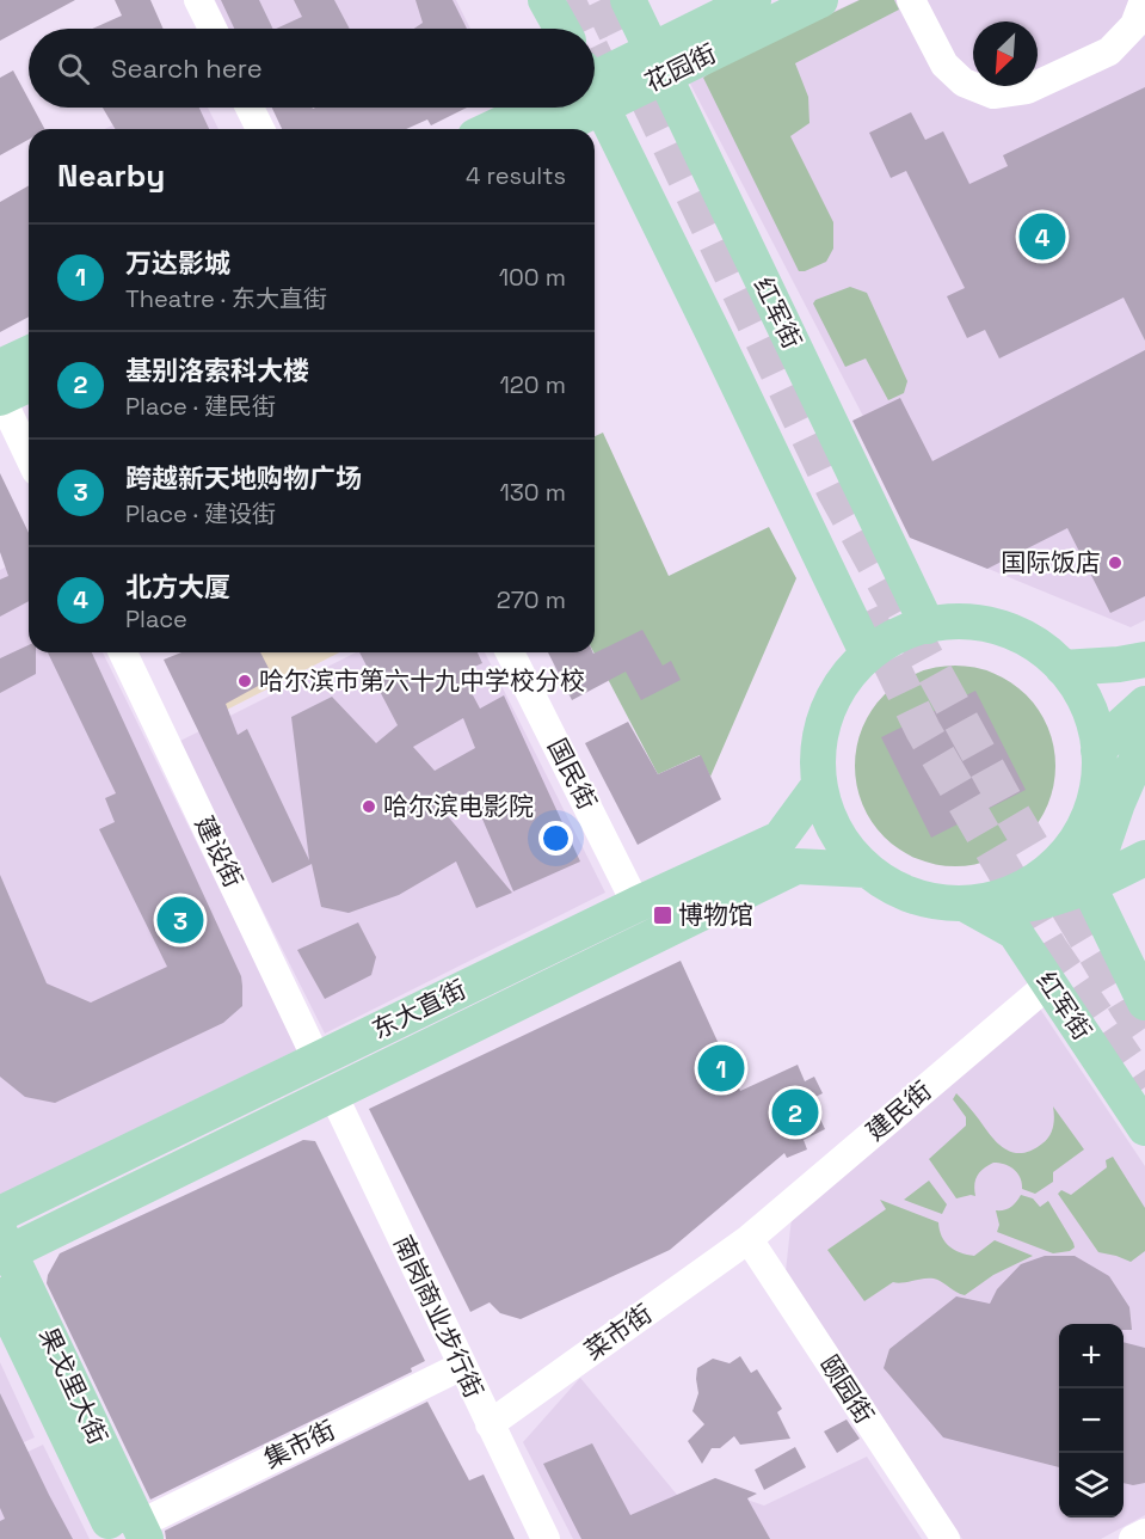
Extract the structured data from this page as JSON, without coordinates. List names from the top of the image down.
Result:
{
  "streets": {
    "main road": [
      "花园街",
      "红军街",
      "东大直街",
      "果戈里大街"
    ],
    "street": [
      "国民街",
      "建设街",
      "建民街",
      "南岗商业步行街",
      "菜市街",
      "颐园街",
      "集市街"
    ]
  },
  "crossings": [
    ["花园街", "红军街"],
    ["红军街", "建民街"],
    ["国民街", "东大直街"],
    ["建设街", "东大直街"],
    ["东大直街", "南岗商业步行街"],
    ["东大直街", "果戈里大街"],
    ["建民街", "菜市街"],
    ["建民街", "颐园街"],
    ["南岗商业步行街", "菜市街"],
    ["南岗商业步行街", "集市街"],
    ["菜市街", "颐园街"],
    ["果戈里大街", "集市街"]
  ],
  "places": {
    "other": ["国际饭店", "哈尔滨市第六十九中学校分校", "哈尔滨电影院"],
    "transit": ["博物馆"]
  },
  "north": "bottom left",
  "page": {
    "search": "Search here",
    "heading": ["Nearby", "4 results"],
    "pins": [
      "4",
      "3",
      "1",
      "2"
    ],
    "list": [
      {
        "mark": "1",
        "name": "万达影城",
        "note": "Theatre · 东大直街",
        "value": "100 m"
      },
      {
        "mark": "2",
        "name": "基别洛索科大楼",
        "note": "Place · 建民街",
        "value": "120 m"
      },
      {
        "mark": "3",
        "name": "跨越新天地购物广场",
        "note": "Place · 建设街",
        "value": "130 m"
      },
      {
        "mark": "4",
        "name": "北方大厦",
        "note": "Place",
        "value": "270 m"
      }
    ],
    "map_buttons": ["+", "−"]
  }
}
